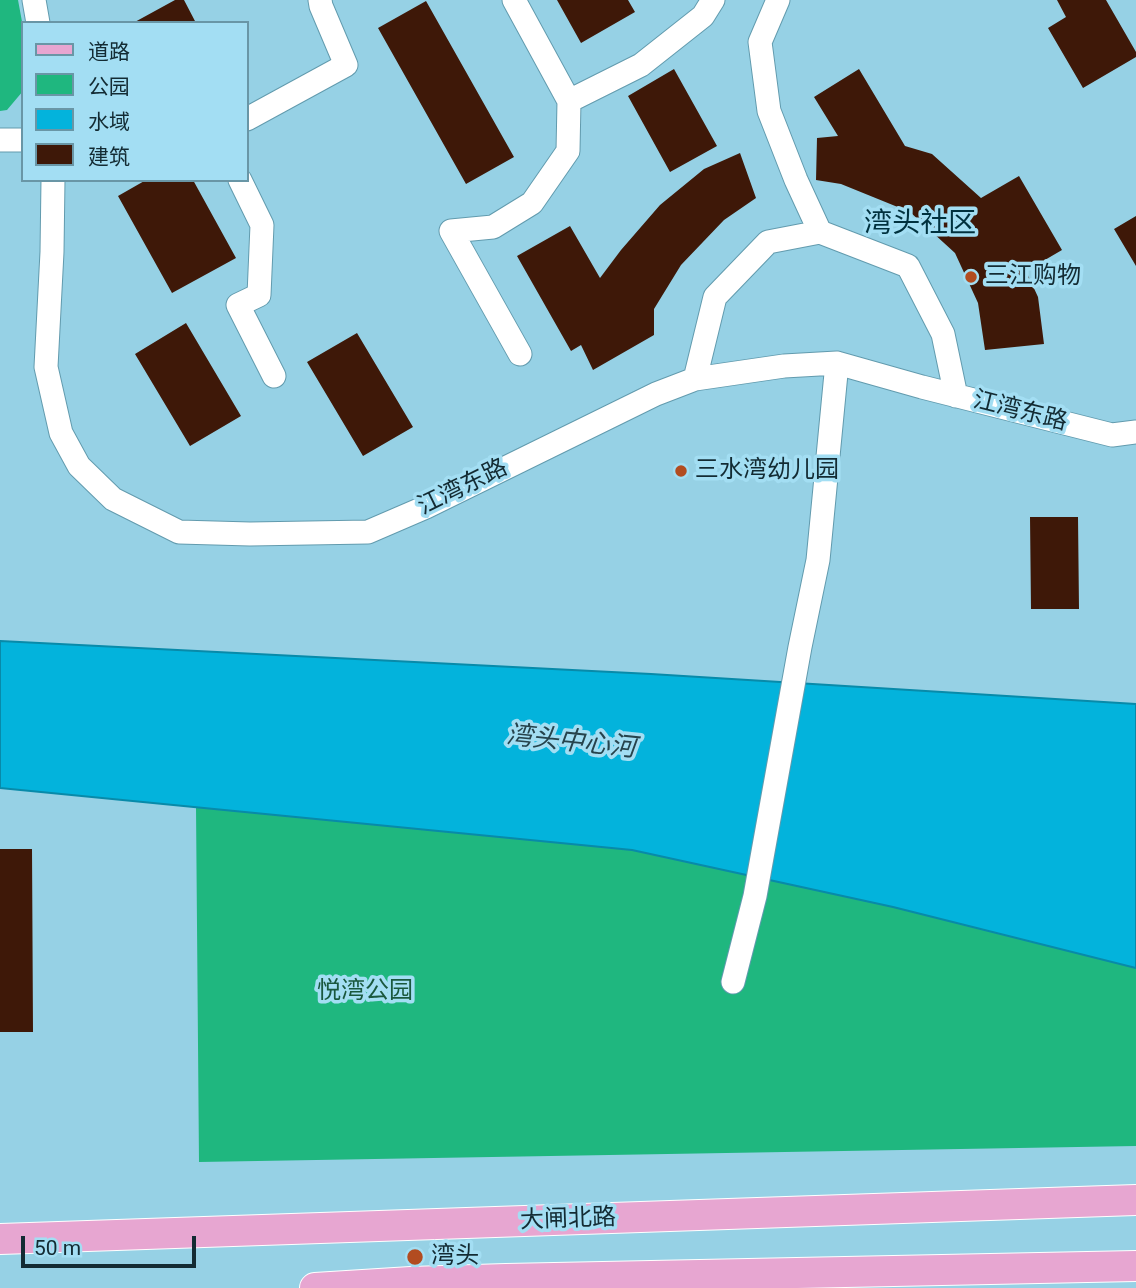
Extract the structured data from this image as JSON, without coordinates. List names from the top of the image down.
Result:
{
  "streets": {
    "main road": ["大闸北路"],
    "street": ["江湾东路"]
  },
  "districts": ["湾头社区"],
  "water": ["湾头中心河"],
  "parks": ["悦湾公园"],
  "places": ["三江购物", "三水湾幼儿园", "湾头"],
  "legend": [
    "道路",
    "公园",
    "水域",
    "建筑"
  ],
  "scale_bar": "50 m"
}
